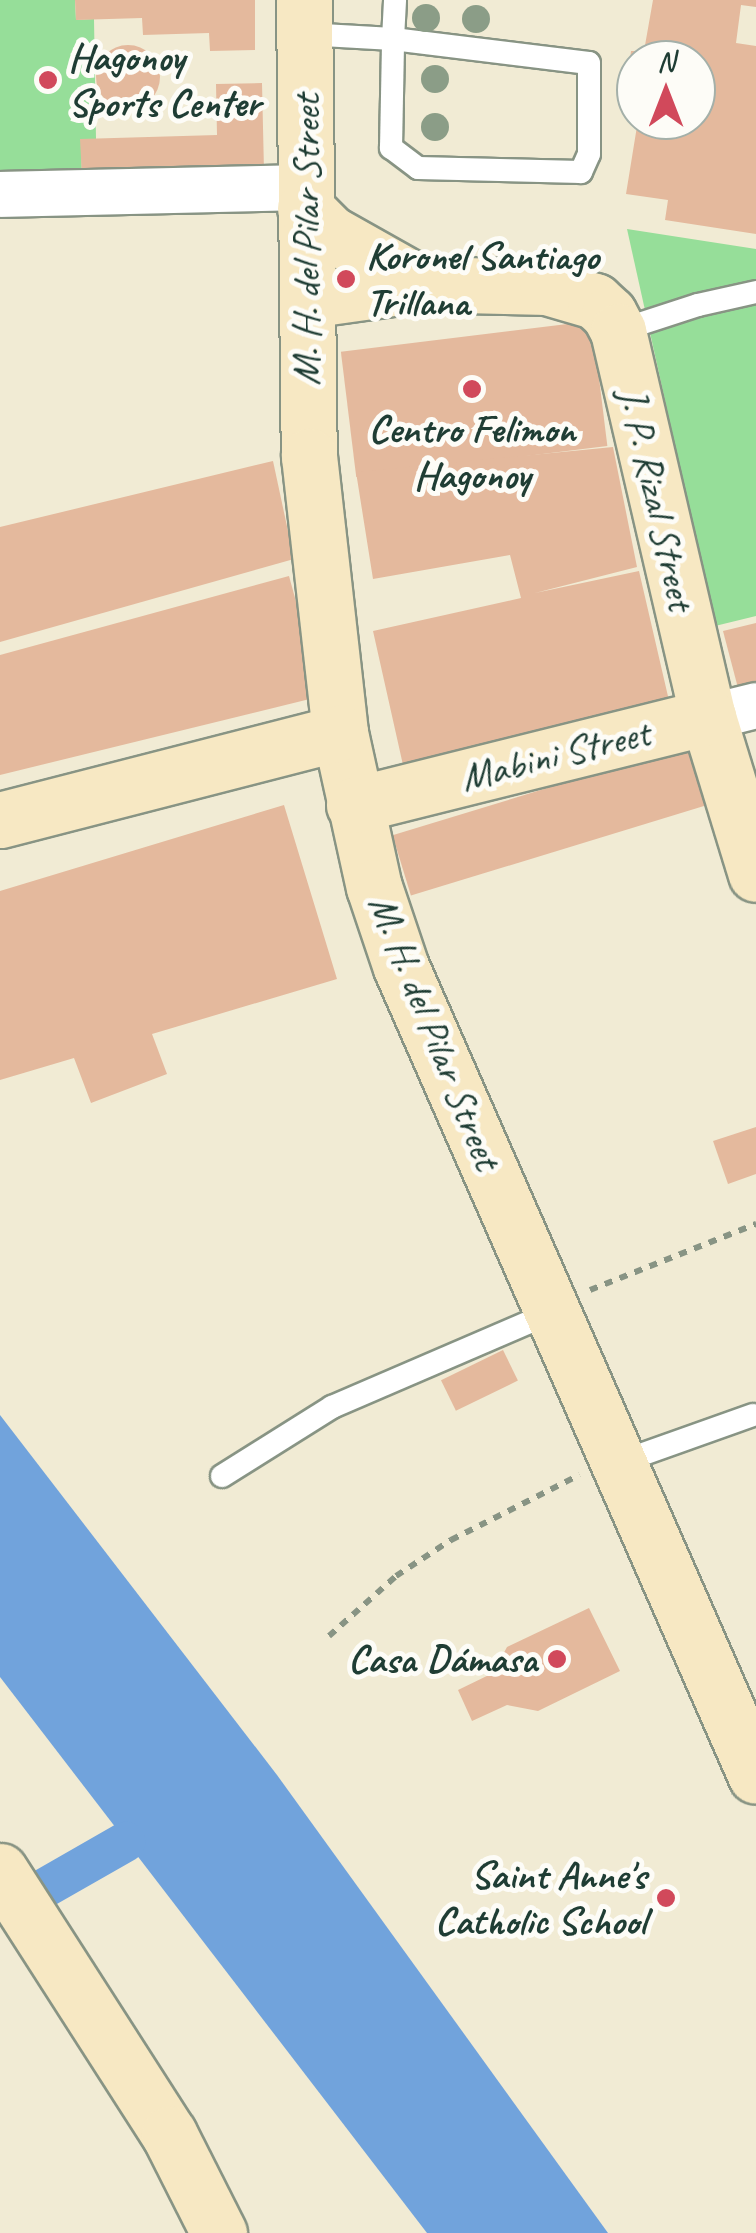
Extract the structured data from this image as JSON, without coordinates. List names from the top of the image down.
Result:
{
  "streets": {
    "main road": ["M. H. del Pilar Street", "J. P. Rizal Street", "Mabini Street"]
  },
  "crossings": [
    ["M. H. del Pilar Street", "J. P. Rizal Street"],
    ["M. H. del Pilar Street", "Mabini Street"],
    ["J. P. Rizal Street", "Mabini Street"]
  ],
  "places": [
    "Hagonoy Sports Center",
    "Koronel Santiago Trillana",
    "Centro Felimon Hagonoy",
    "Casa Dámasa",
    "Saint Anne's Catholic School"
  ],
  "north": "top"
}
